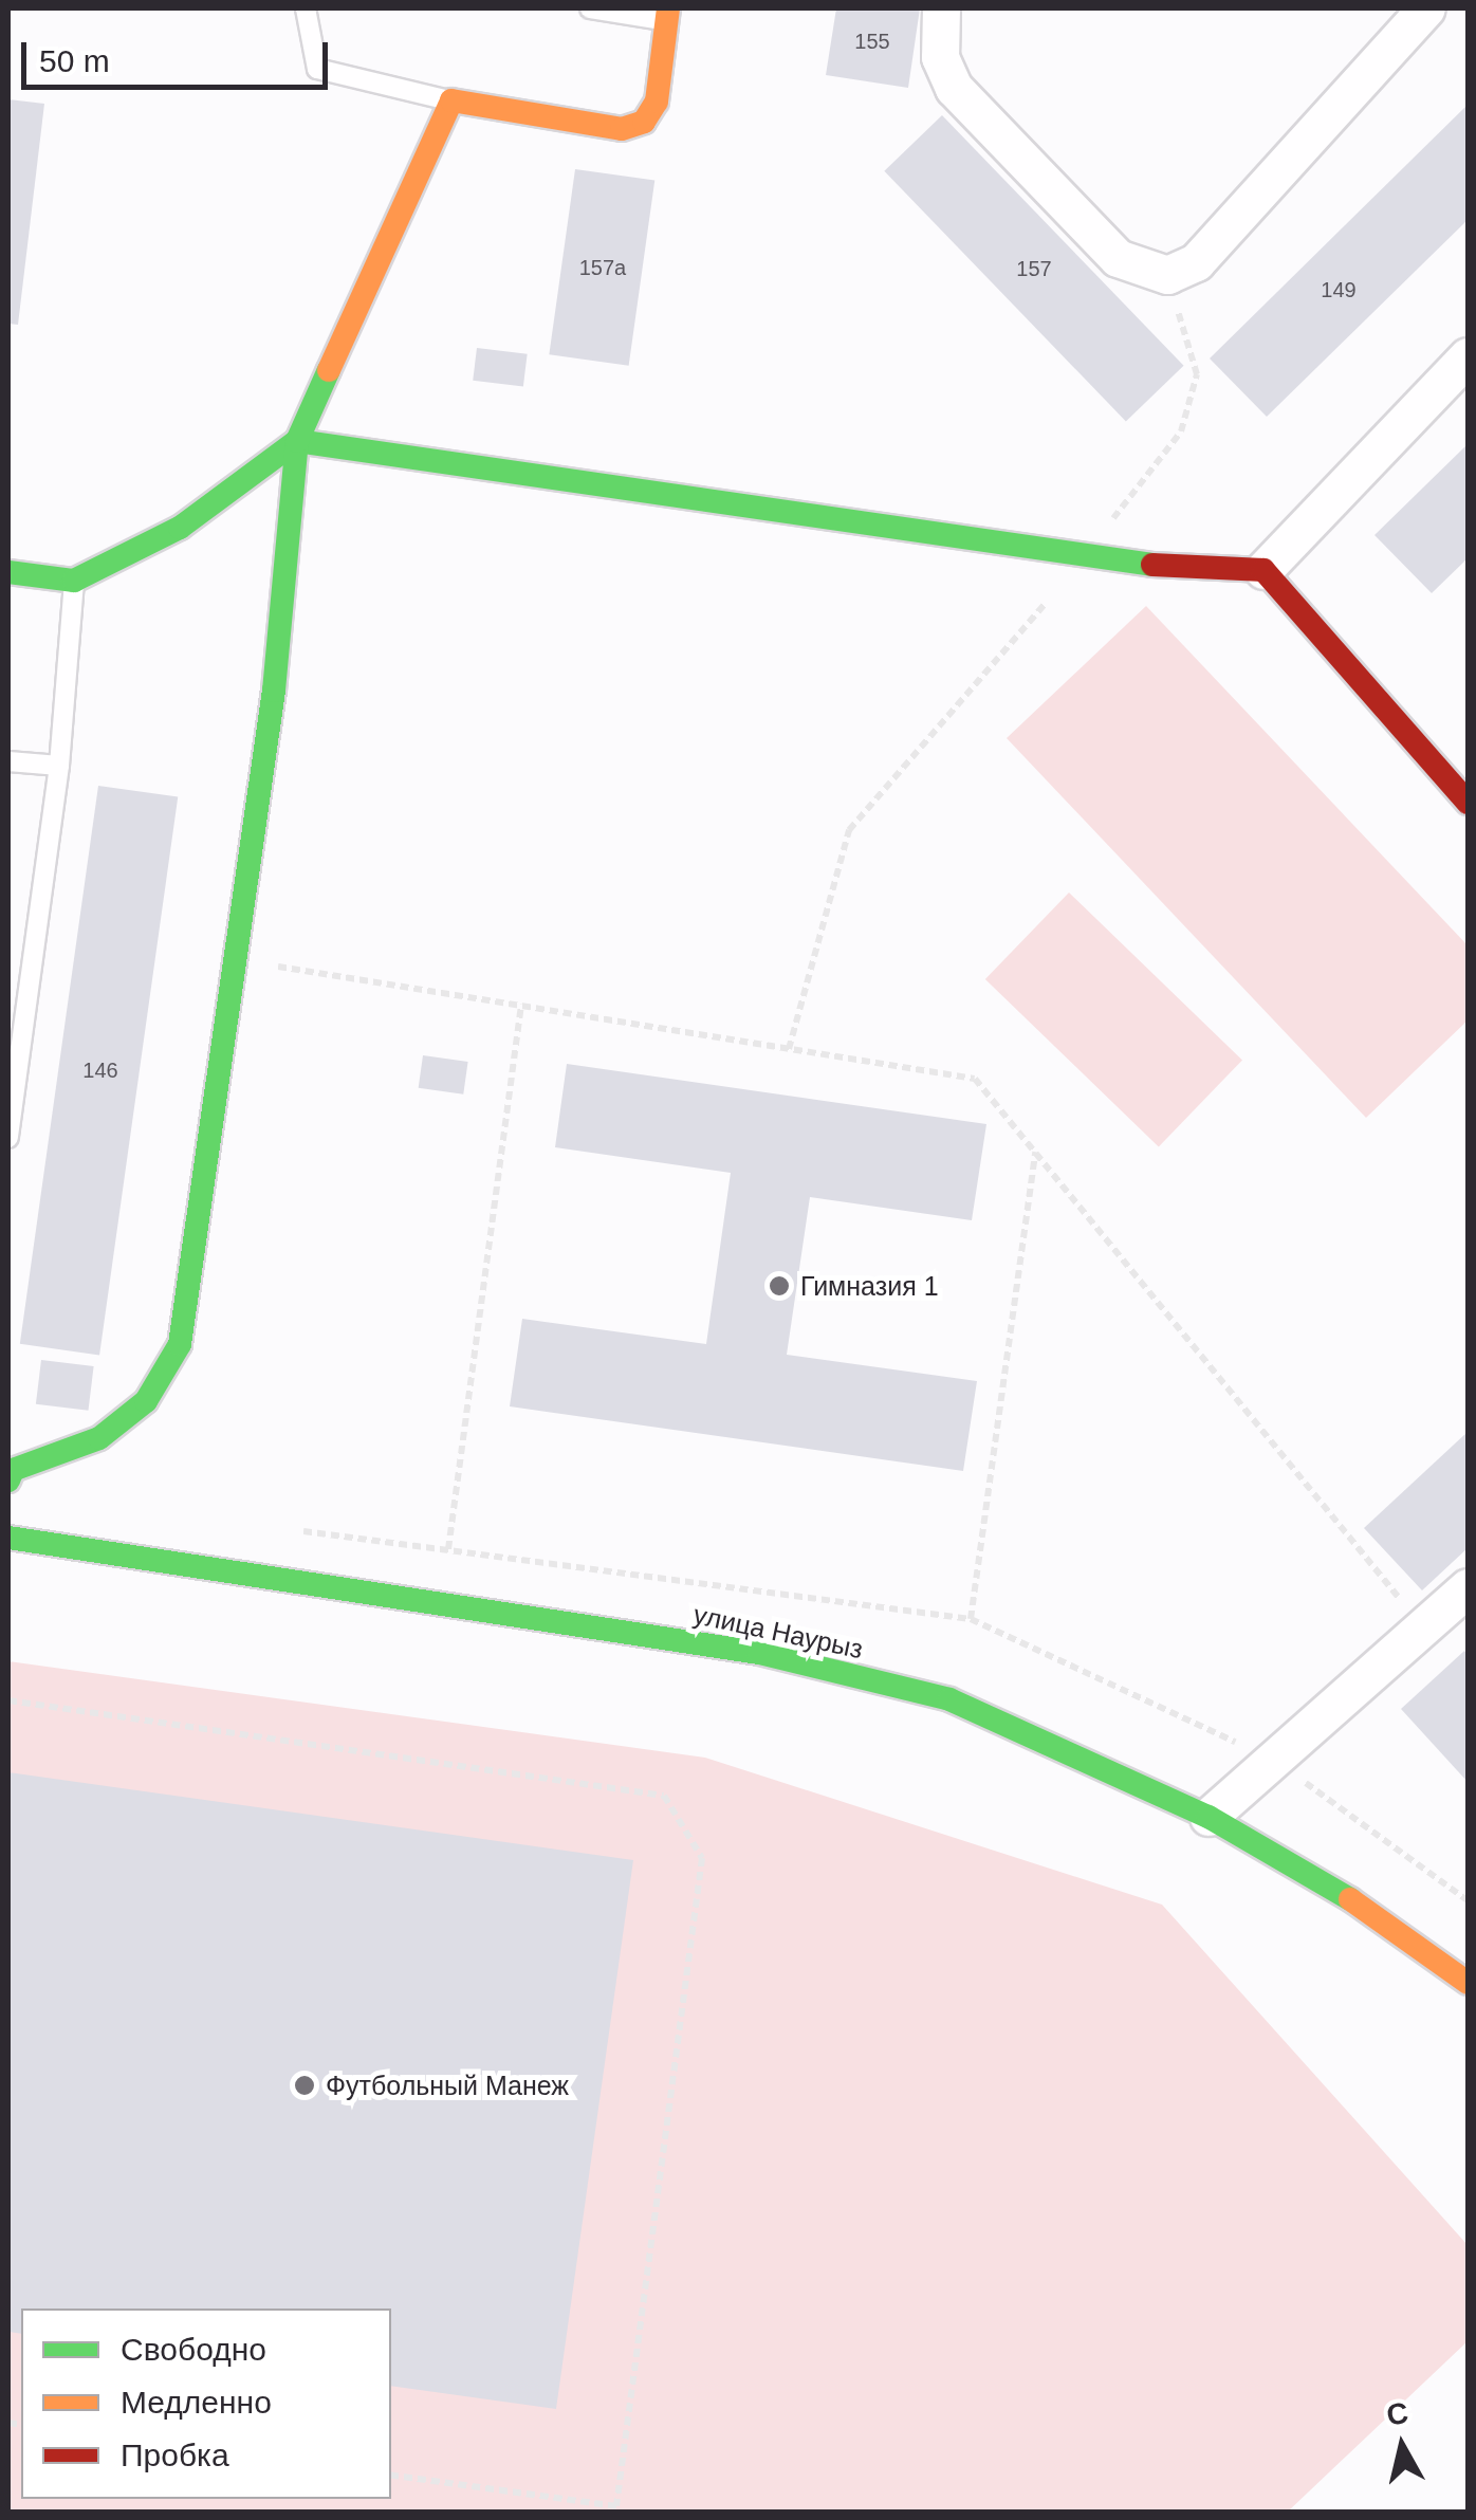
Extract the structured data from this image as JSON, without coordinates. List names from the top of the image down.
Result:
{
  "streets": {
    "street": ["улица Наурыз"]
  },
  "places": ["Гимназия 1", "Футбольный Манеж"],
  "house_numbers": [
    "155",
    "157а",
    "157",
    "149",
    "146"
  ],
  "legend": ["Свободно", "Медленно", "Пробка"],
  "scale_bar": "50 m",
  "north": "top"
}
